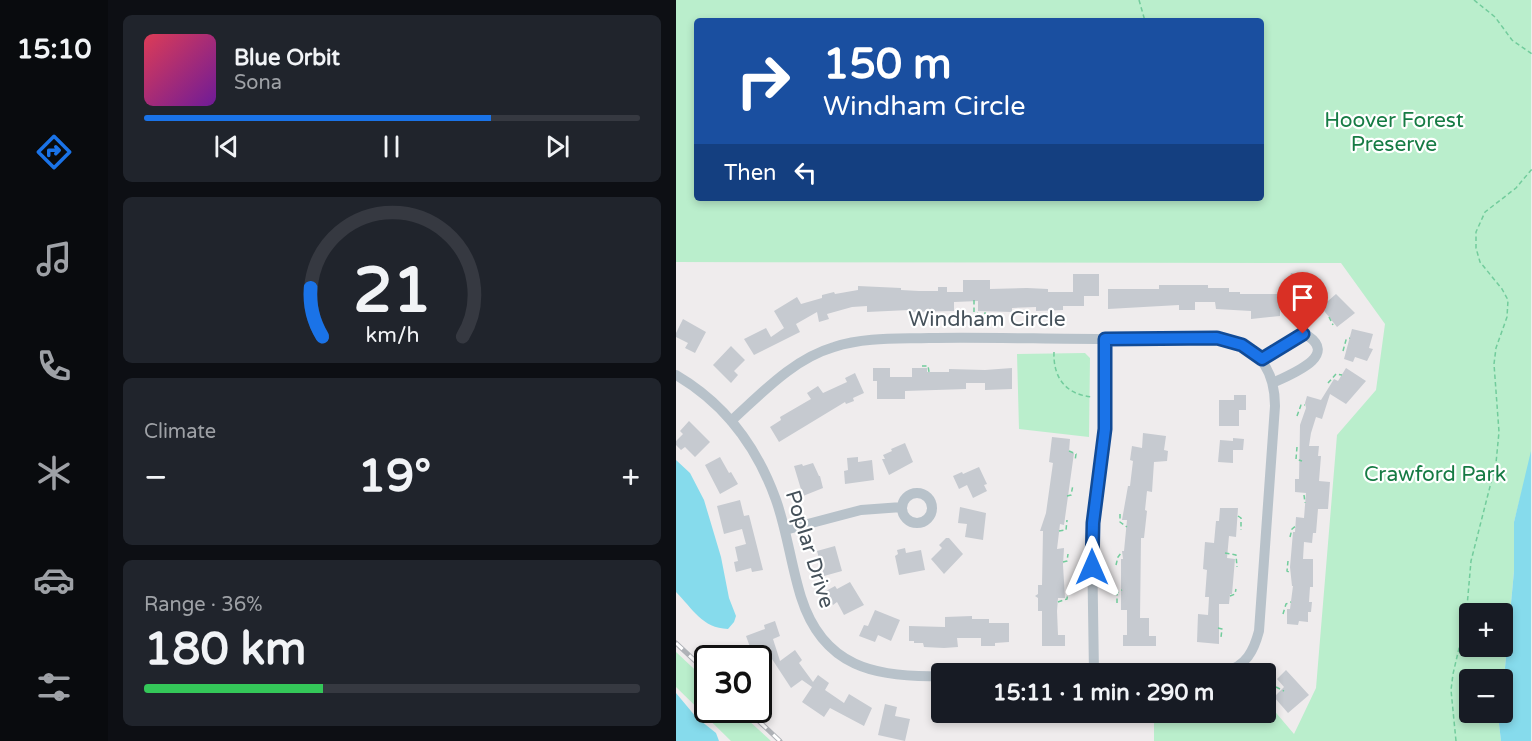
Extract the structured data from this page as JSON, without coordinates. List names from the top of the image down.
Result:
{
  "streets": {
    "street": ["Windham Circle", "Poplar Drive"]
  },
  "crossings": [
    ["Windham Circle", "Poplar Drive"]
  ],
  "parks": ["Hoover Forest Preserve", "Crawford Park"],
  "page": {
    "tabs": "15:10",
    "turn": ["150 m", "Windham Circle"],
    "song": ["Blue Orbit", "Sona"],
    "then": "Then",
    "tile": [
      "Climate",
      ["Range · 36%", "180 km"]
    ],
    "heat": ["−", "19°", "+"],
    "map_buttons": ["+", "−"],
    "limit": "30",
    "trip": "15:11 · 1 min · 290 m",
    "gauge": ["21", "km/h"]
  }
}
